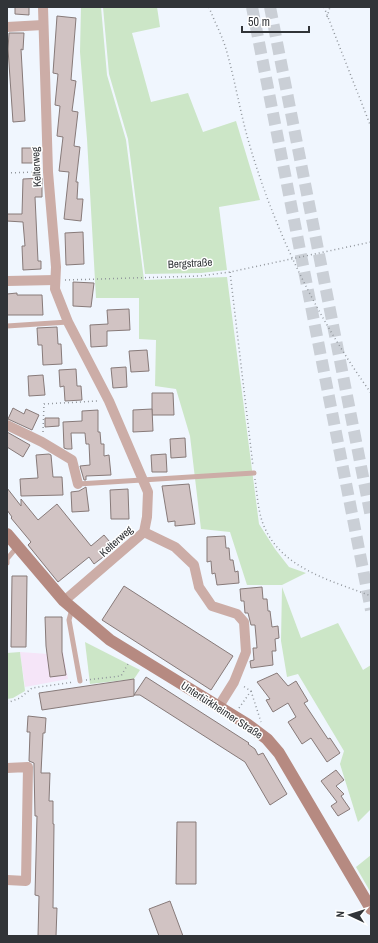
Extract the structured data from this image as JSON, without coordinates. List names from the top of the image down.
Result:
{
  "streets": {
    "main road": ["Untertürkheimer Straße"],
    "street": ["Kelterweg"],
    "path": ["Bergstraße"]
  },
  "crossings": [
    ["Kelterweg", "Bergstraße"],
    ["Kelterweg", "Untertürkheimer Straße"]
  ],
  "scale_bar": "50 m",
  "north": "left"
}
